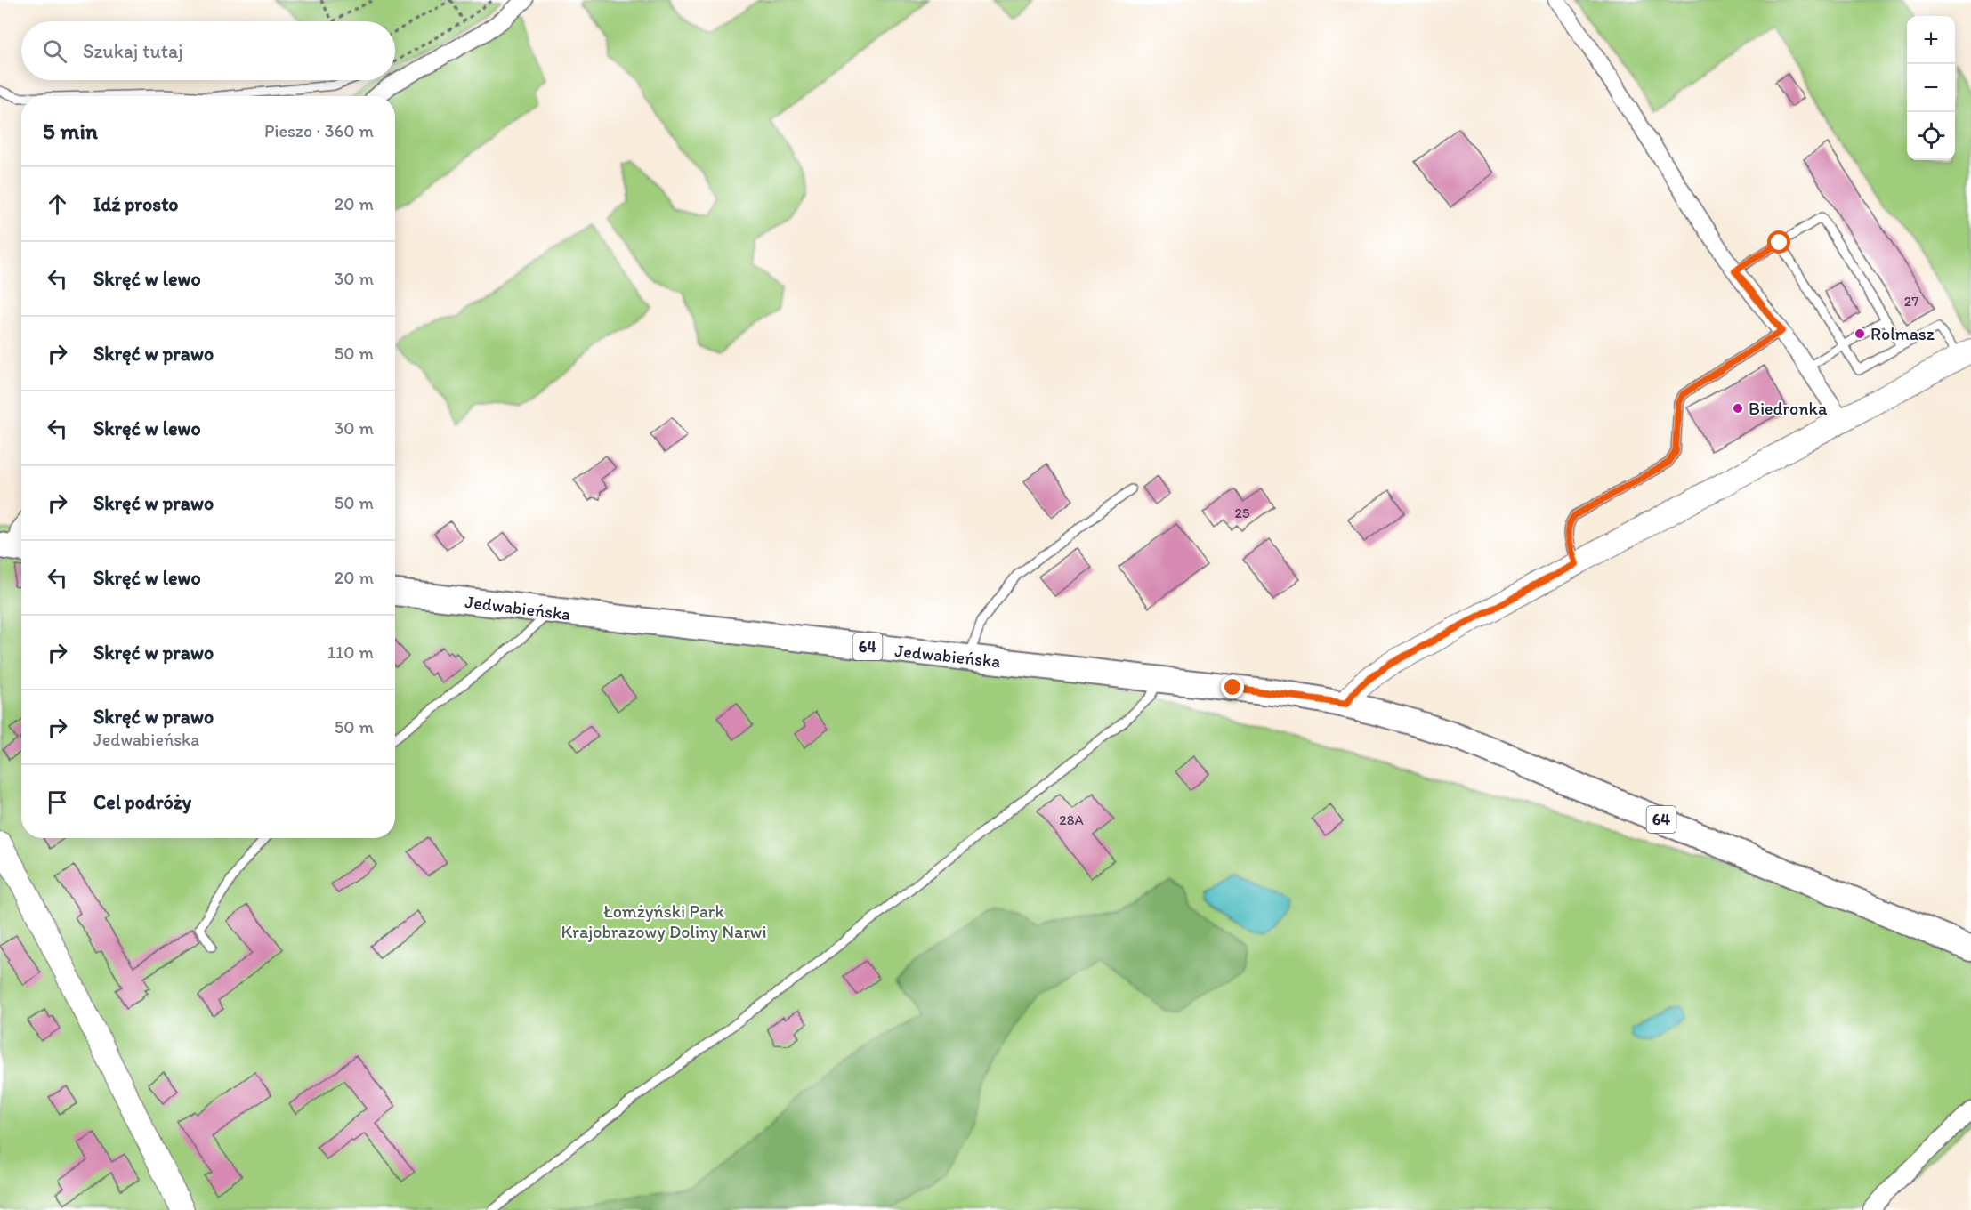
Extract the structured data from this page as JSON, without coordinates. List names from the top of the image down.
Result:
{
  "streets": {
    "main road": ["Jedwabieńska", "64"]
  },
  "crossings": [
    ["Jedwabieńska", "64"]
  ],
  "parks": ["Łomżyński Park Krajobrazowy Doliny Narwi"],
  "places": ["Rolmasz", "Biedronka"],
  "house_numbers": ["27", "25", "28A"],
  "page": {
    "map_buttons": ["+", "−"],
    "search": "Szukaj tutaj",
    "heading": ["5 min", "Pieszo · 360 m"],
    "list": [
      ["Idź prosto", "20 m"],
      ["Skręć w lewo", "30 m"],
      ["Skręć w prawo", "50 m"],
      ["Skręć w lewo", "30 m"],
      ["Skręć w prawo", "50 m"],
      ["Skręć w lewo", "20 m"],
      ["Skręć w prawo", "110 m"],
      ["Skręć w prawo", "Jedwabieńska", "50 m"],
      "Cel podróży"
    ]
  }
}
